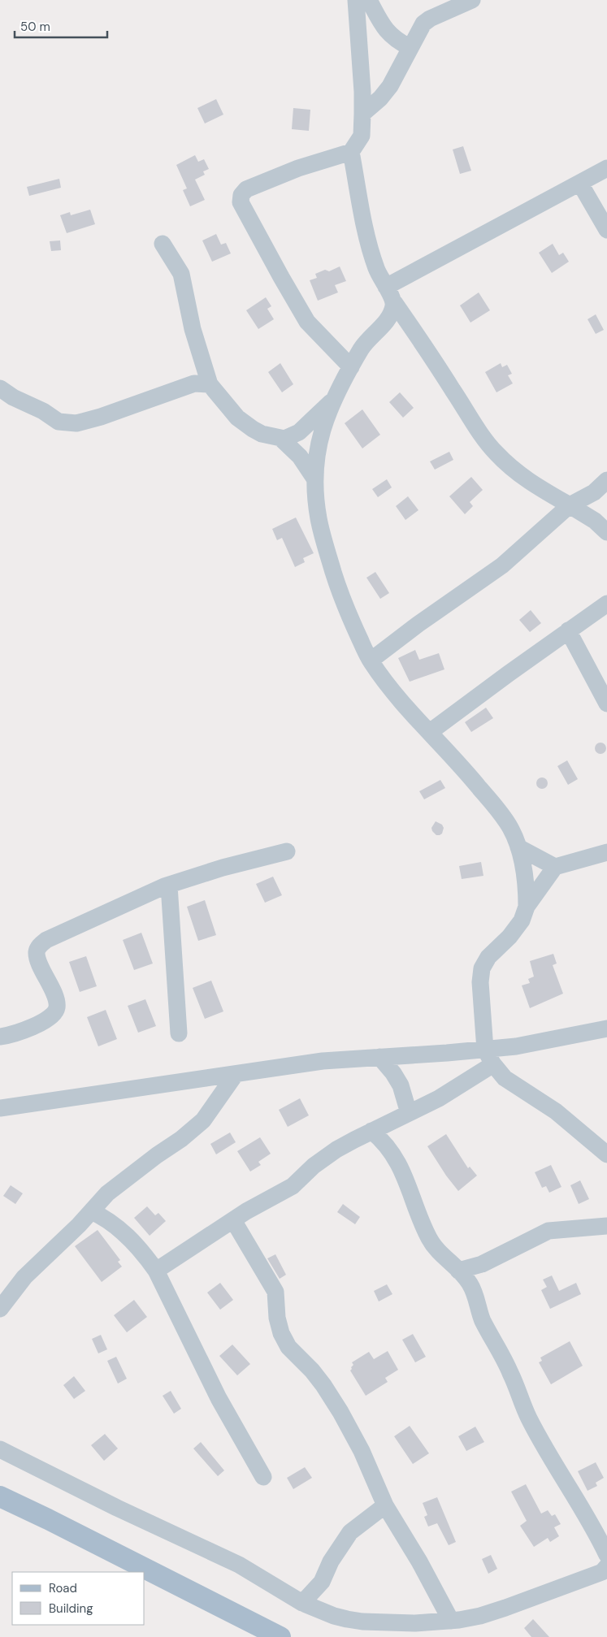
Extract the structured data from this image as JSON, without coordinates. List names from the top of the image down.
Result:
{
  "legend": ["Road", "Building"],
  "scale_bar": "50 m"
}
